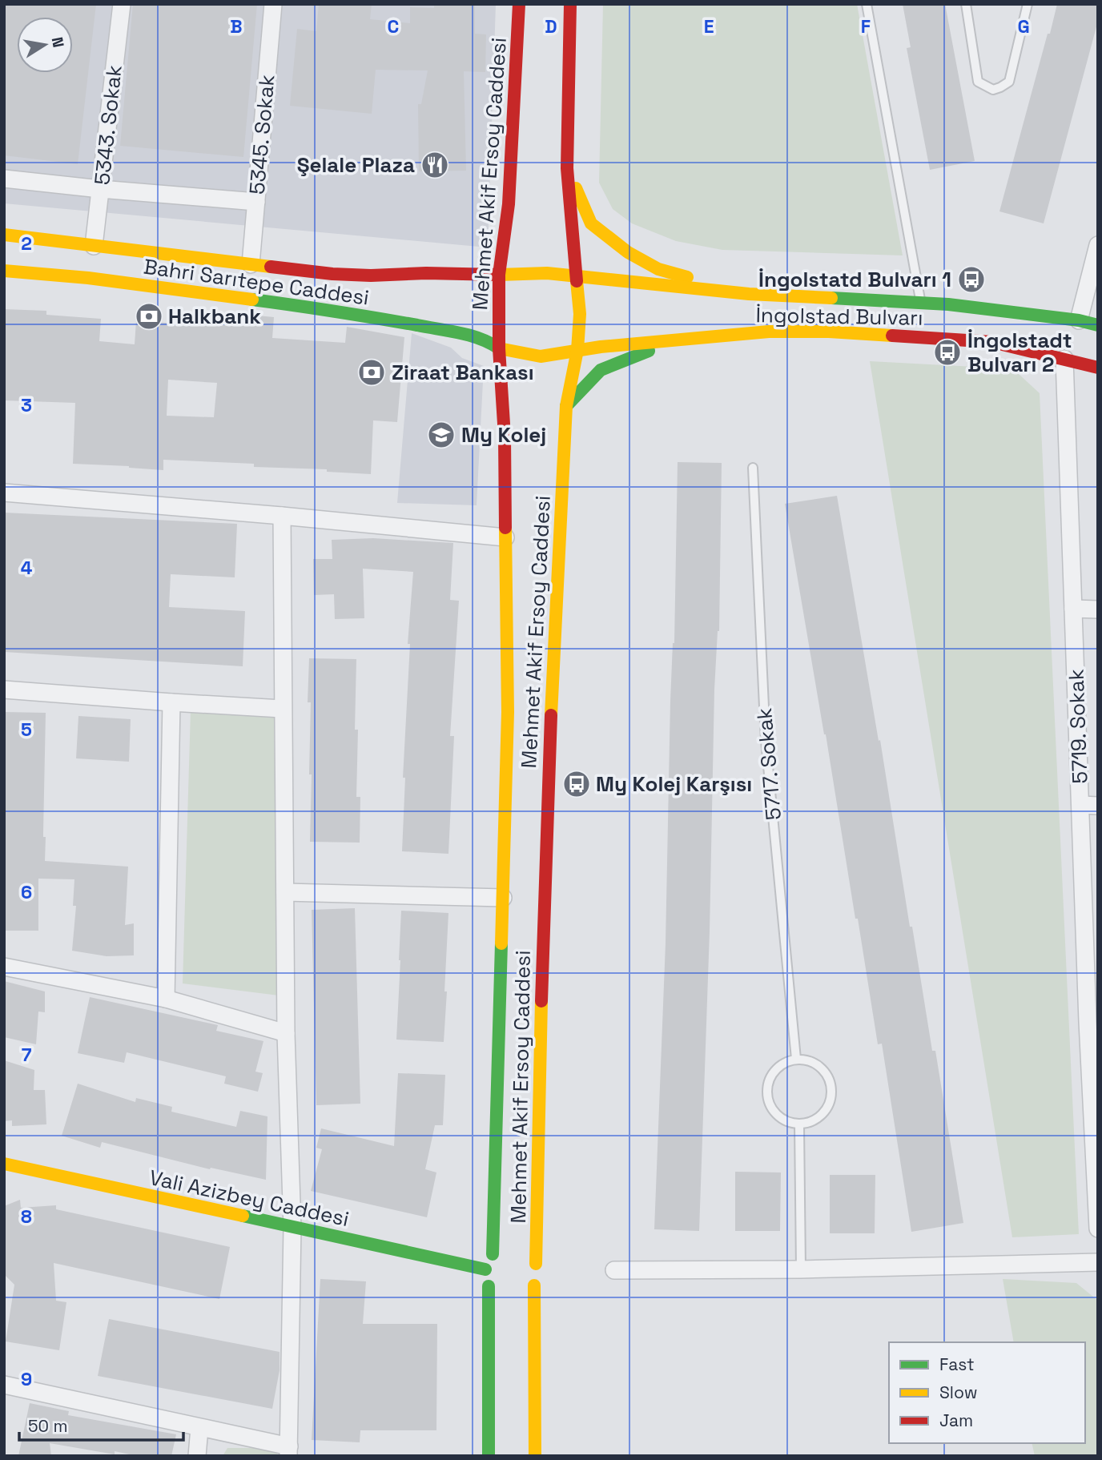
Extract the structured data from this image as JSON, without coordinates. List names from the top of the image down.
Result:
{
  "streets": {
    "main road": [
      "Mehmet Akif Ersoy Caddesi",
      "Bahri Sarıtepe Caddesi",
      "İngolstad Bulvarı",
      "Vali Azizbey Caddesi"
    ],
    "street": ["5343. Sokak", "5345. Sokak", "5719. Sokak"],
    "lane": ["5717. Sokak"]
  },
  "crossings": [
    ["5343. Sokak", "Bahri Sarıtepe Caddesi"],
    ["5345. Sokak", "Bahri Sarıtepe Caddesi"],
    ["Mehmet Akif Ersoy Caddesi", "Bahri Sarıtepe Caddesi"],
    ["Mehmet Akif Ersoy Caddesi", "İngolstad Bulvarı"],
    ["Bahri Sarıtepe Caddesi", "İngolstad Bulvarı"],
    ["İngolstad Bulvarı", "5719. Sokak"]
  ],
  "places": {
    "restaurant": ["Şelale Plaza"],
    "bus stop": ["İngolstatd Bulvarı 1", "İngolstadt Bulvarı 2", "My Kolej Karşısı"],
    "bank": ["Halkbank", "Ziraat Bankası"],
    "school or university": ["My Kolej"]
  },
  "legend": ["Fast", "Slow", "Jam"],
  "scale_bar": "50 m",
  "north": "right",
  "grid": {
    "columns": [
      "B",
      "C",
      "D",
      "E",
      "F",
      "G"
    ],
    "rows": [
      "2",
      "3",
      "4",
      "5",
      "6",
      "7",
      "8",
      "9"
    ]
  }
}
